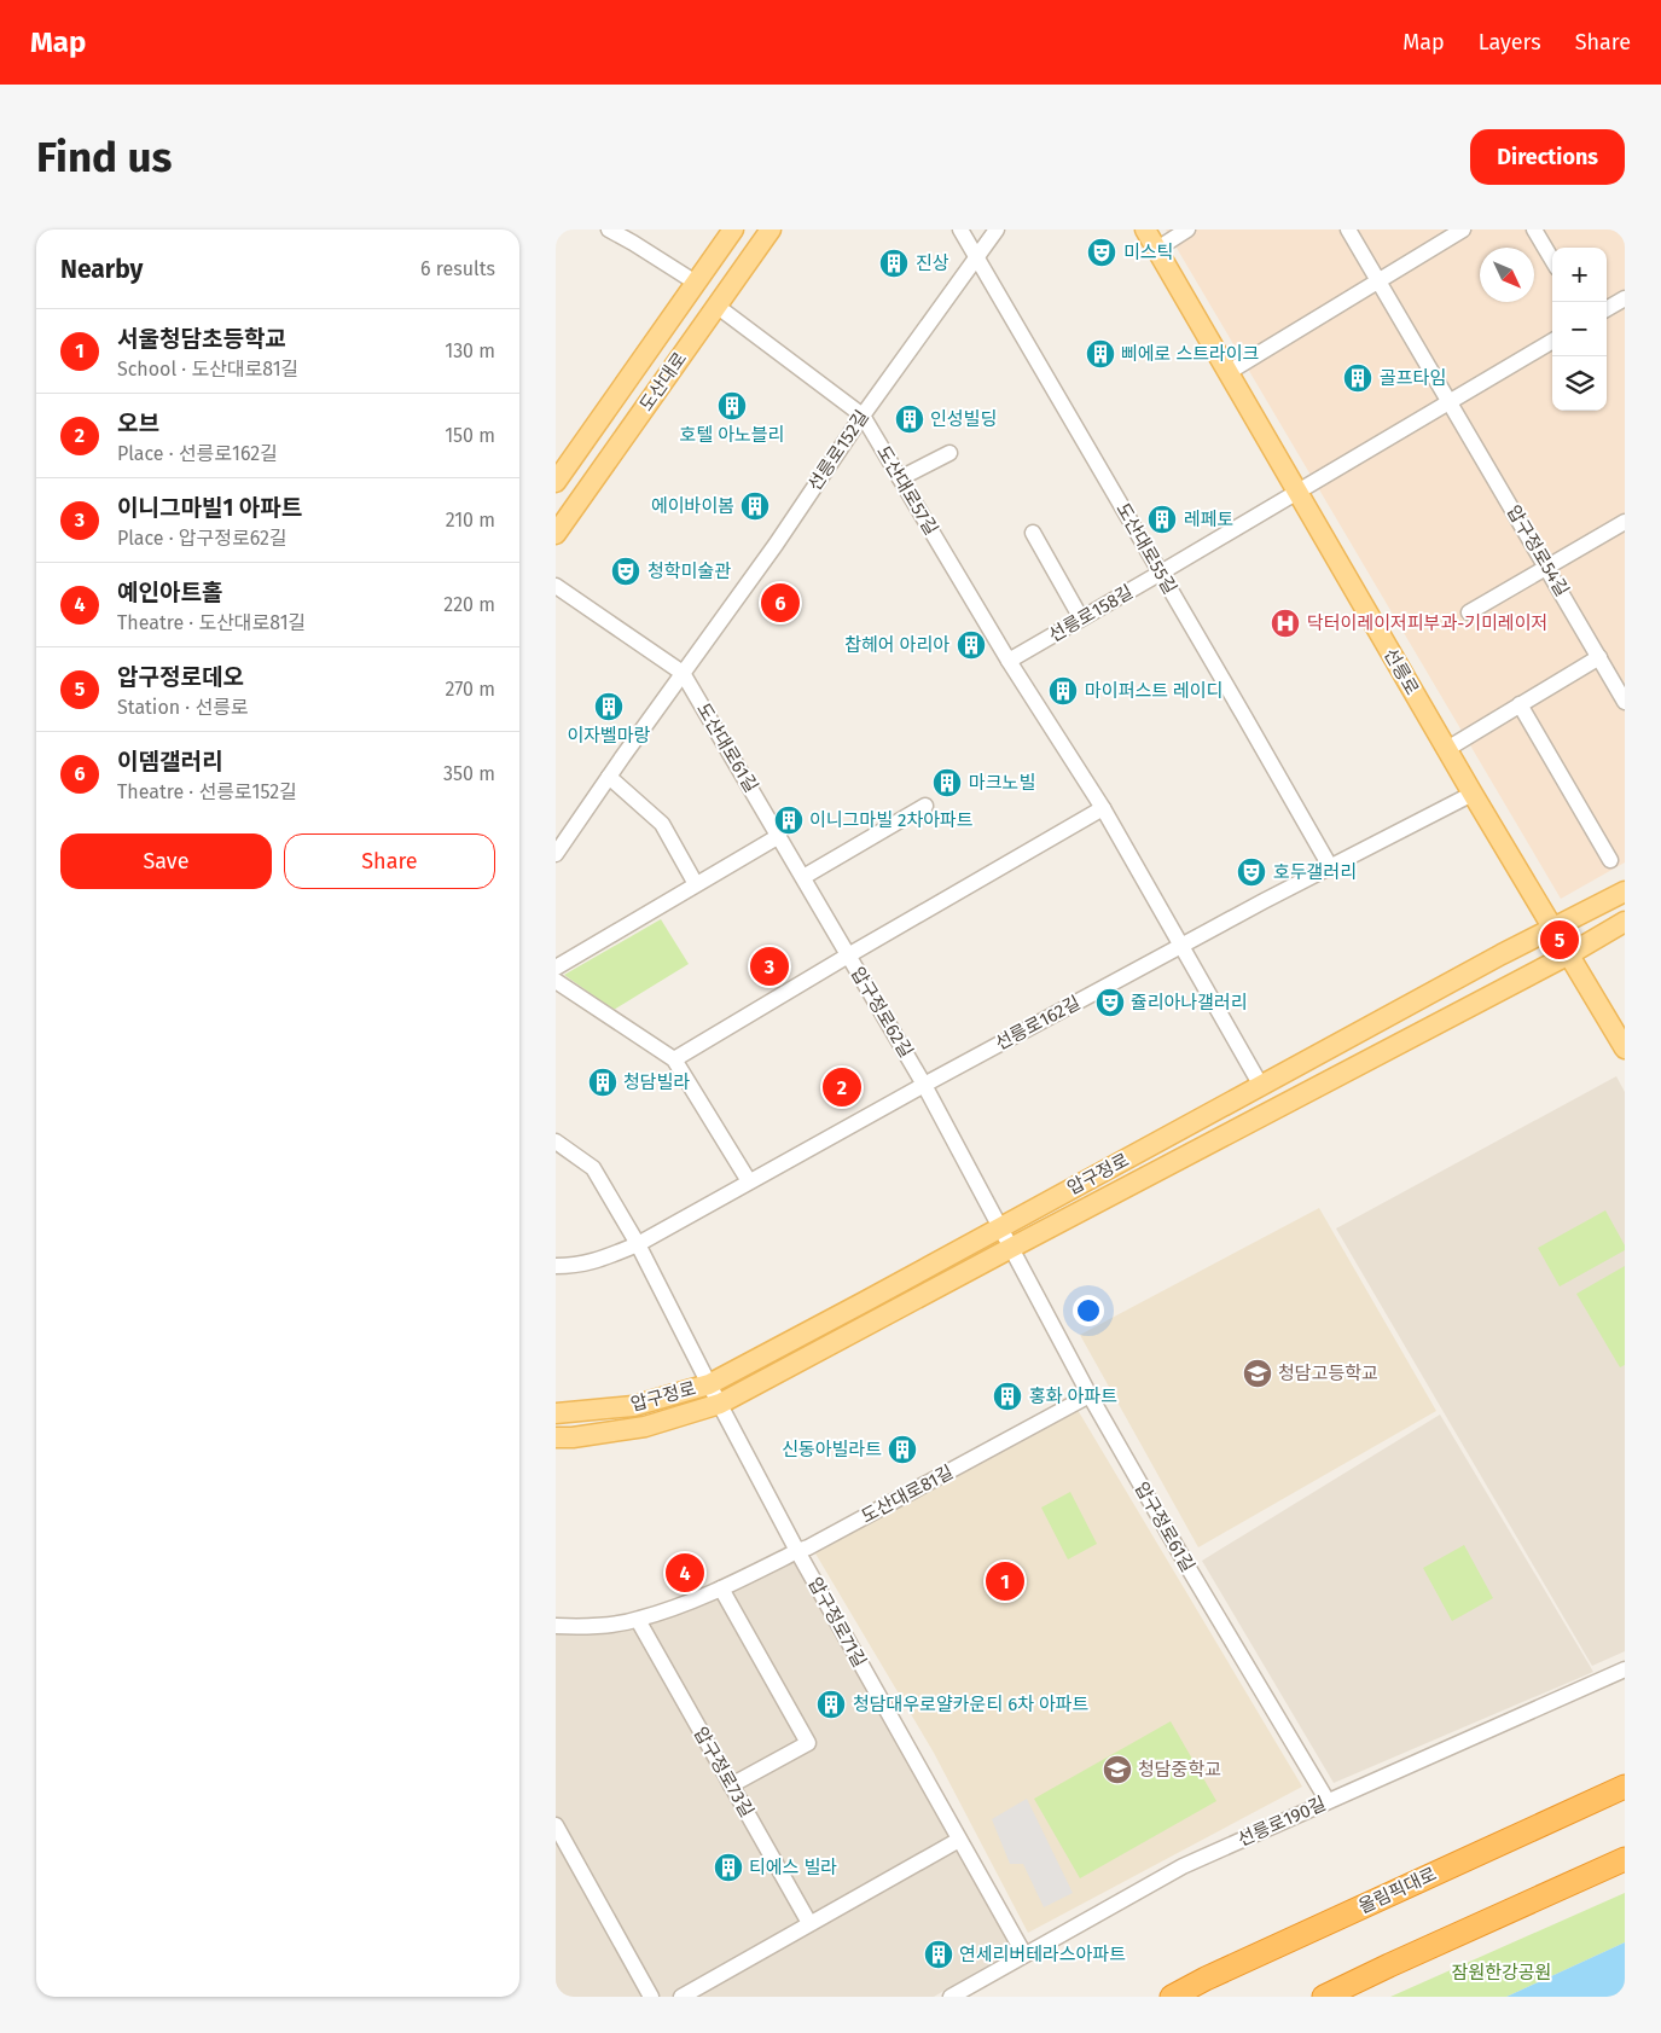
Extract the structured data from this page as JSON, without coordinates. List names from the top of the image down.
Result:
{
  "streets": {
    "highway": ["올림픽대로"],
    "main road": ["도산대로", "선릉로", "압구정로"],
    "street": [
      "선릉로152길",
      "도산대로57길",
      "도산대로55길",
      "압구정로54길",
      "선릉로158길",
      "도산대로61길",
      "압구정로62길",
      "선릉로162길",
      "도산대로81길",
      "압구정로61길",
      "압구정로71길",
      "압구정로73길",
      "선릉로190길"
    ]
  },
  "crossings": [
    ["도산대로", "도산대로57길"],
    ["선릉로152길", "도산대로57길"],
    ["선릉로152길", "도산대로55길"],
    ["선릉로152길", "도산대로61길"],
    ["도산대로57길", "선릉로158길"],
    ["도산대로57길", "선릉로162길"],
    ["도산대로57길", "압구정로"],
    ["도산대로55길", "선릉로158길"],
    ["도산대로55길", "선릉로162길"],
    ["압구정로54길", "선릉로158길"],
    ["선릉로158길", "선릉로"],
    ["선릉로", "선릉로162길"],
    ["선릉로", "압구정로"],
    ["도산대로61길", "압구정로62길"],
    ["압구정로62길", "선릉로162길"],
    ["압구정로62길", "압구정로"],
    ["압구정로62길", "압구정로61길"],
    ["선릉로162길", "압구정로71길"],
    ["압구정로", "압구정로61길"],
    ["압구정로", "압구정로71길"],
    ["도산대로81길", "압구정로61길"],
    ["도산대로81길", "압구정로71길"],
    ["도산대로81길", "압구정로73길"],
    ["압구정로61길", "선릉로190길"],
    ["압구정로71길", "선릉로190길"]
  ],
  "parks": ["잠원한강공원"],
  "places": {
    "theatre": [
      "미스틱",
      "청학미술관",
      "호두갤러리",
      "쥴리아나갤러리"
    ],
    "building": [
      "진상",
      "삐에로 스트라이크",
      "골프타임",
      "호텔 아노블리",
      "인성빌딩",
      "에이바이봄",
      "레페토",
      "찹헤어 아리아",
      "마이퍼스트 레이디",
      "이자벨마랑",
      "마크노빌",
      "이니그마빌 2차아파트",
      "청담빌라",
      "홍화 아파트",
      "신동아빌라트",
      "청담대우로얄카운티 6차 아파트",
      "티에스 빌라",
      "연세리버테라스아파트"
    ],
    "hospital": ["닥터이레이저피부과-기미레이저"],
    "school or university": ["청담고등학교", "청담중학교"]
  },
  "north": "bottom right",
  "page": {
    "header": "Map",
    "nav": ["Map", "Layers", "Share"],
    "buttons": [
      "Directions",
      ["Save", "Share"]
    ],
    "title": "Find us",
    "heading": ["Nearby", "6 results"],
    "map_buttons": ["+", "−"],
    "list": [
      {
        "mark": "1",
        "name": "서울청담초등학교",
        "note": "School · 도산대로81길",
        "value": "130 m"
      },
      {
        "mark": "2",
        "name": "오브",
        "note": "Place · 선릉로162길",
        "value": "150 m"
      },
      {
        "mark": "3",
        "name": "이니그마빌1 아파트",
        "note": "Place · 압구정로62길",
        "value": "210 m"
      },
      {
        "mark": "4",
        "name": "예인아트홀",
        "note": "Theatre · 도산대로81길",
        "value": "220 m"
      },
      {
        "mark": "5",
        "name": "압구정로데오",
        "note": "Station · 선릉로",
        "value": "270 m"
      },
      {
        "mark": "6",
        "name": "이뎀갤러리",
        "note": "Theatre · 선릉로152길",
        "value": "350 m"
      }
    ],
    "pins": [
      "6",
      "5",
      "3",
      "2",
      "4",
      "1"
    ]
  }
}
